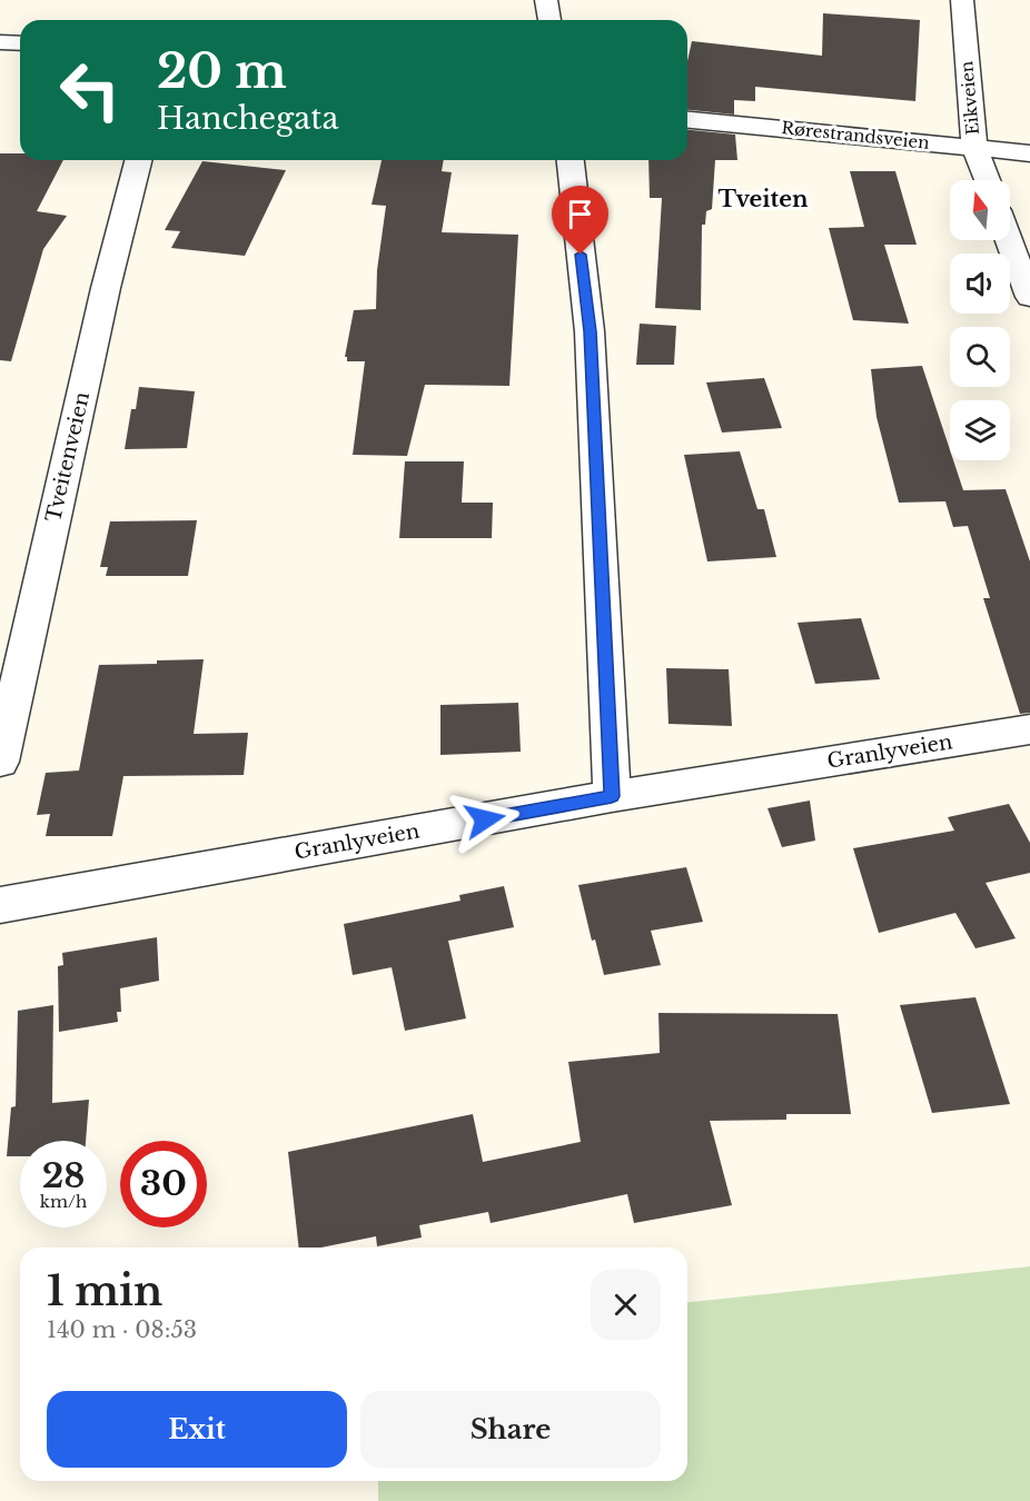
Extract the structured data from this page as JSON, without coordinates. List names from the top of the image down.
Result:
{
  "streets": {
    "street": [
      "Eikveien",
      "Rørestrandsveien",
      "Tveitenveien",
      "Granlyveien"
    ]
  },
  "crossings": [
    ["Eikveien", "Rørestrandsveien"]
  ],
  "districts": ["Tveiten"],
  "north": "top",
  "page": {
    "turn": ["20 m", "Hanchegata"],
    "speed": "28 km/h",
    "limit": "30",
    "heading": ["1 min", "140 m · 08:53"],
    "buttons": ["Exit", "Share"]
  }
}
